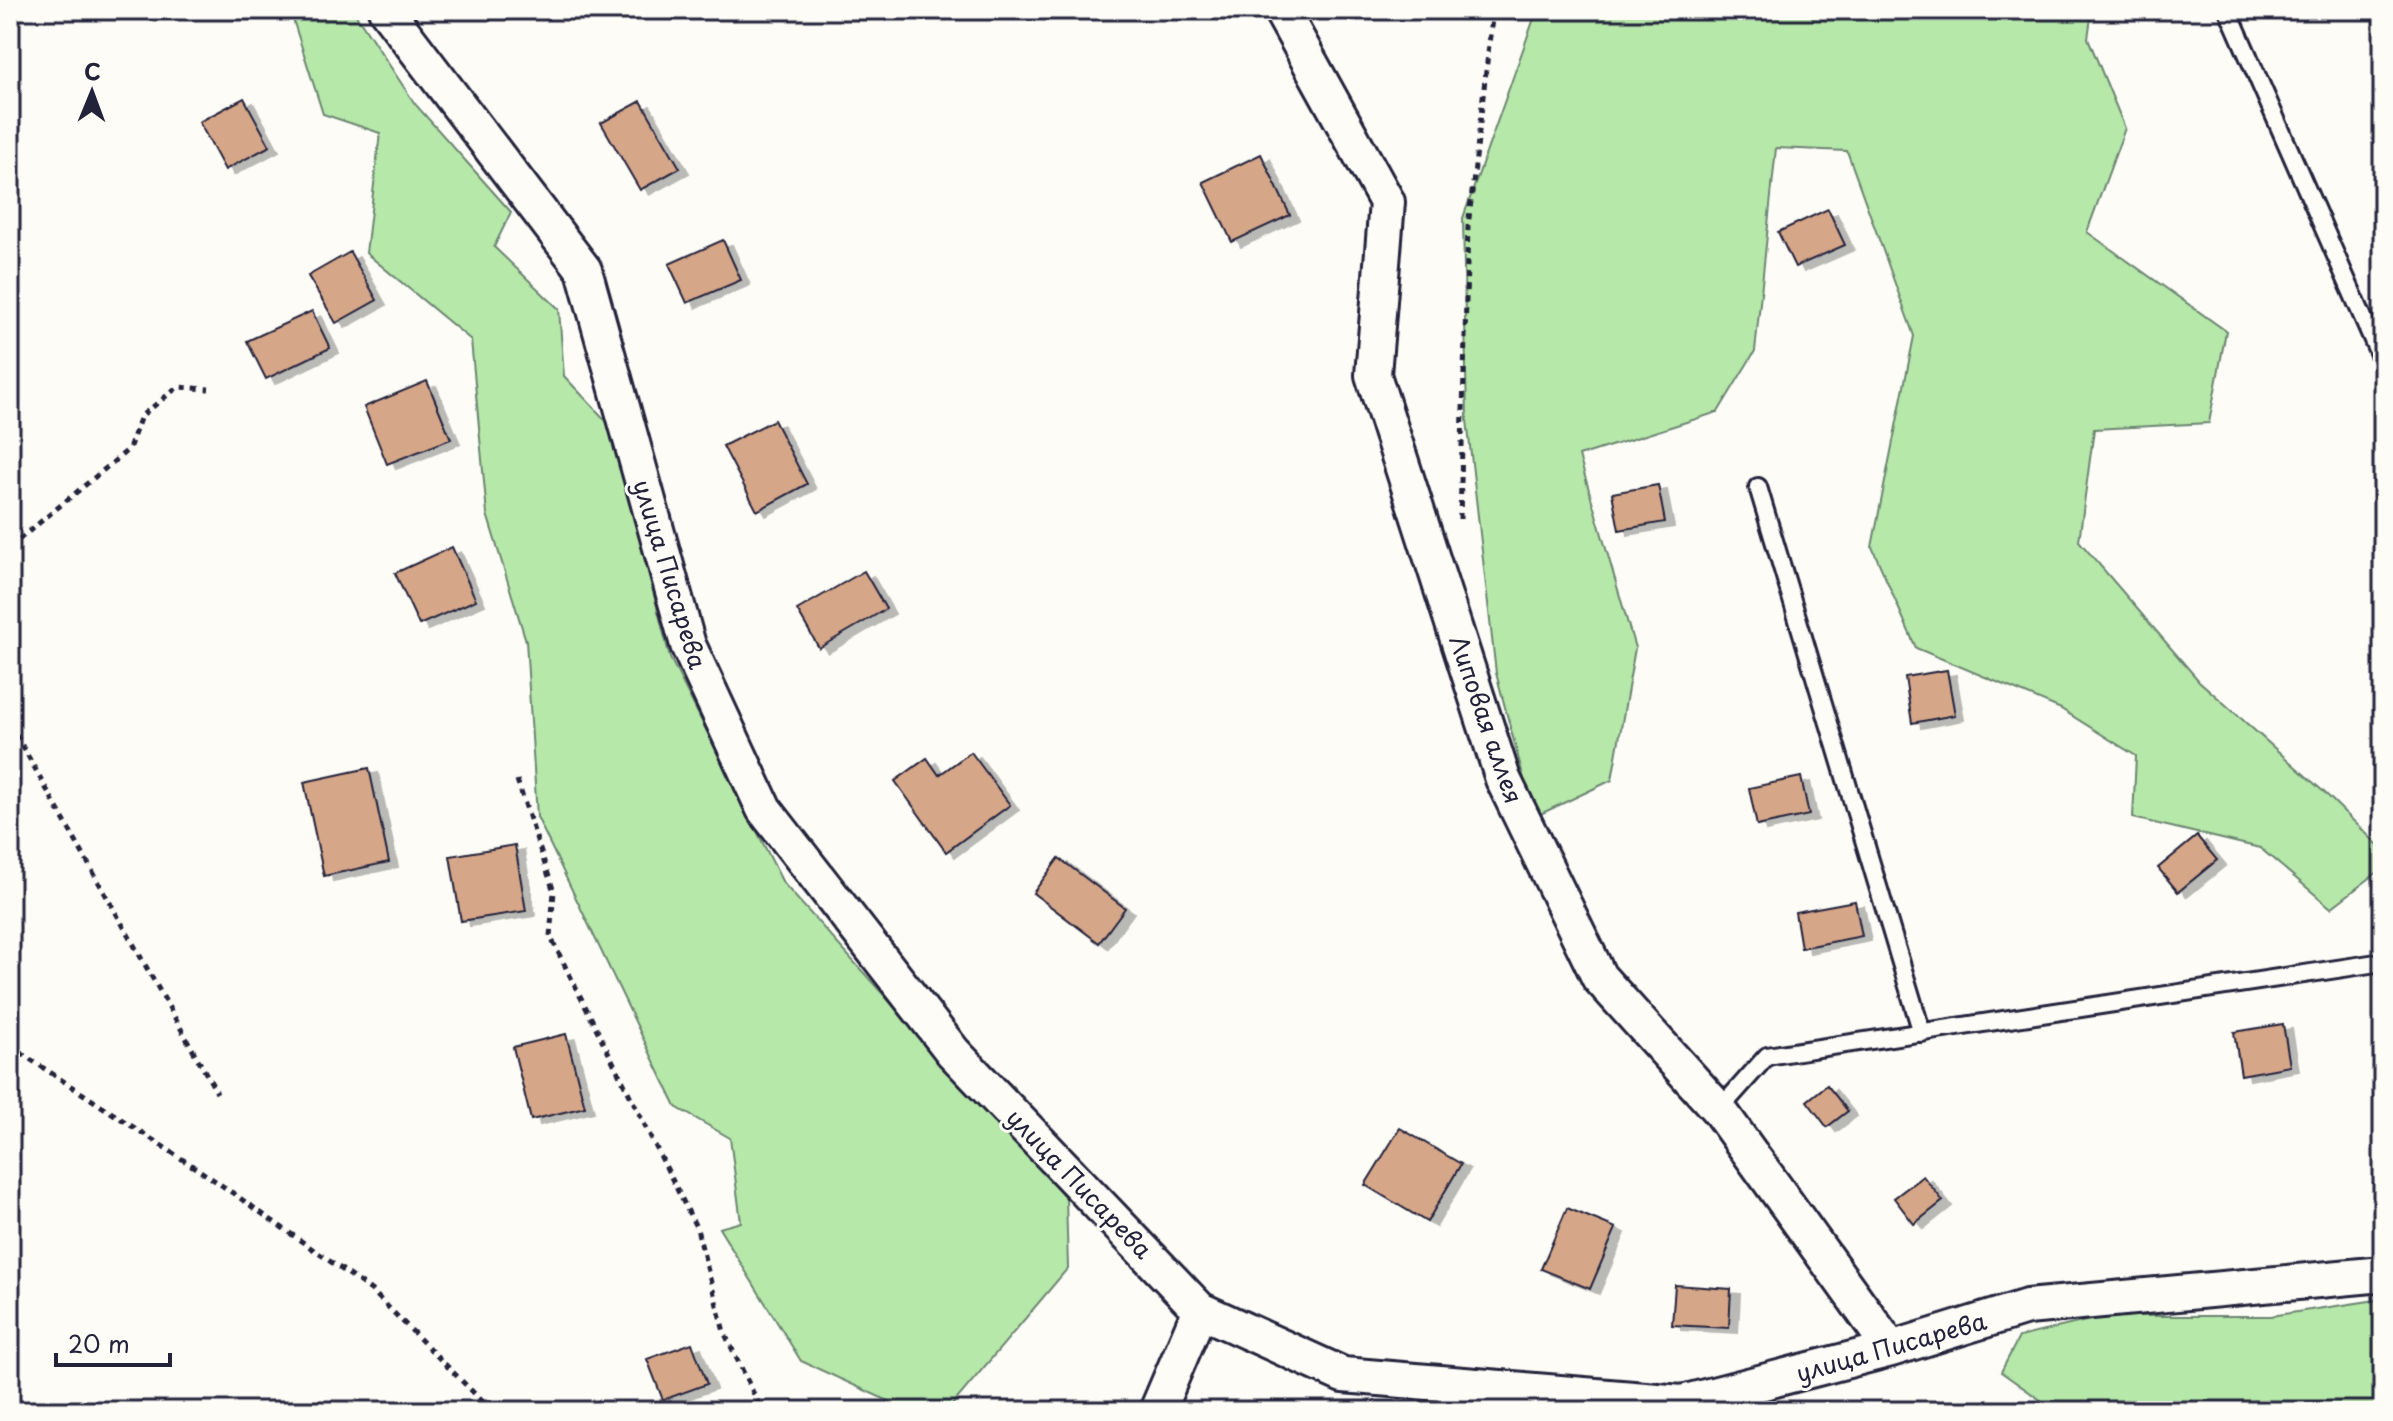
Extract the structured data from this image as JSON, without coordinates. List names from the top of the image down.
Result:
{
  "streets": {
    "street": ["улица Писарева", "Липовая аллея"]
  },
  "crossings": [
    ["улица Писарева", "Липовая аллея"]
  ],
  "scale_bar": "20 m",
  "north": "top"
}
